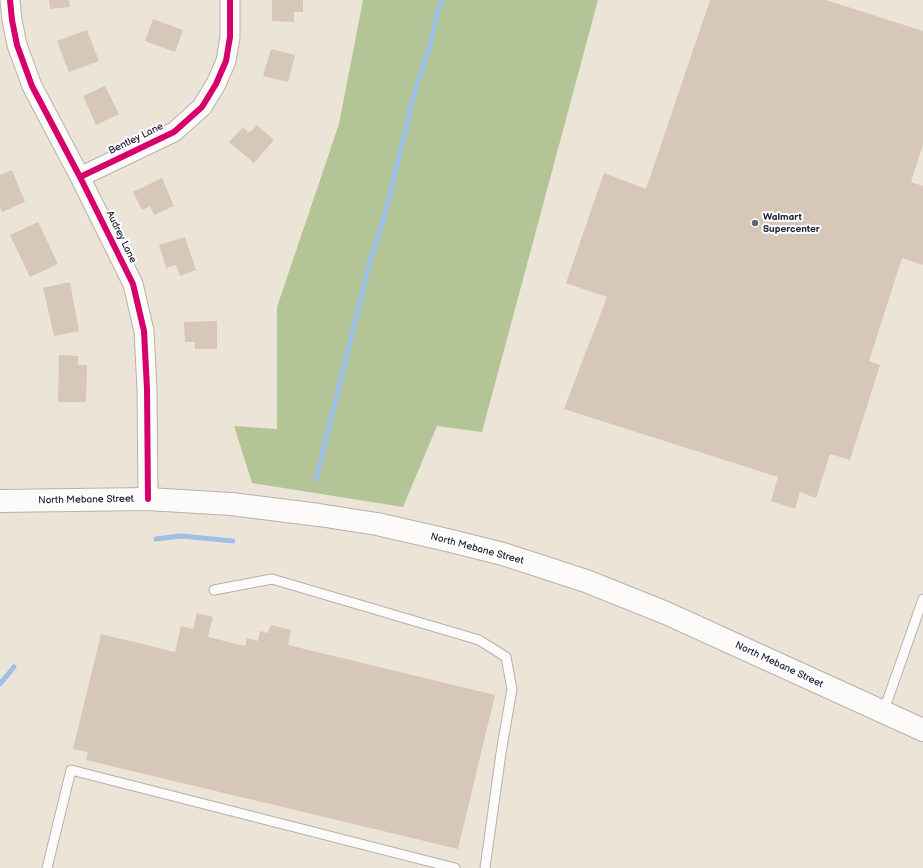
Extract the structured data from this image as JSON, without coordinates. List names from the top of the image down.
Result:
{
  "streets": {
    "main road": ["North Mebane Street"],
    "street": ["Bentley Lane", "Audrey Lane"]
  },
  "crossings": [
    ["Bentley Lane", "Audrey Lane"],
    ["Audrey Lane", "North Mebane Street"]
  ],
  "places": ["Walmart Supercenter"]
}
